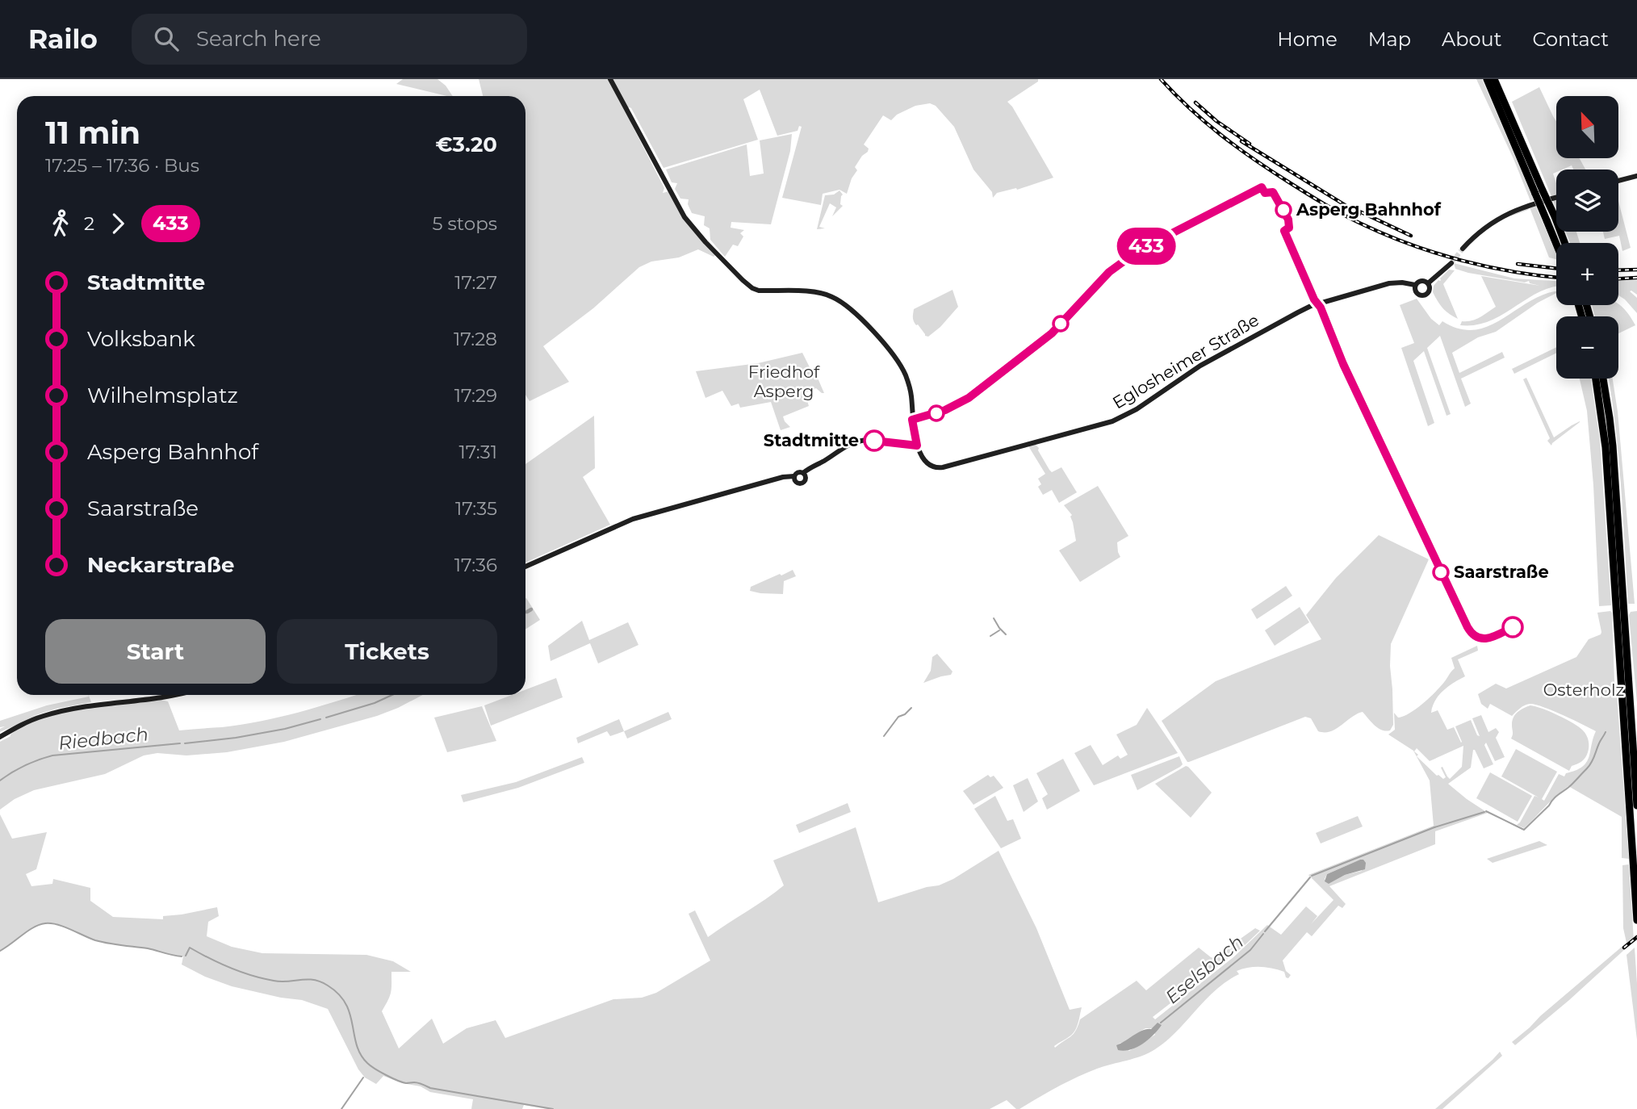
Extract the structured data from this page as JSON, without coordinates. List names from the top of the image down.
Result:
{
  "streets": {
    "main road": ["Eglosheimer Straße"]
  },
  "water": ["Riedbach", "Eselsbach"],
  "parks": ["Friedhof Asperg", "Osterholz"],
  "places": ["Asperg Bahnhof", "Stadtmitte", "Saarstraße"],
  "lines": ["bus line 433"],
  "north": "top left",
  "page": {
    "header": "Railo",
    "search": "Search here",
    "nav": [
      "Home",
      "Map",
      "About",
      "Contact"
    ],
    "on_map": "433",
    "map_buttons": ["+", "−"],
    "heading": ["11 min", "17:25 – 17:36 · Bus", "€3.20"],
    "legs": ["2", "433", "5 stops"],
    "list": [
      {
        "name": "Stadtmitte",
        "value": "17:27"
      },
      {
        "name": "Volksbank",
        "value": "17:28"
      },
      {
        "name": "Wilhelmsplatz",
        "value": "17:29"
      },
      {
        "name": "Asperg Bahnhof",
        "value": "17:31"
      },
      {
        "name": "Saarstraße",
        "value": "17:35"
      },
      {
        "name": "Neckarstraße",
        "value": "17:36"
      }
    ],
    "buttons": ["Start", "Tickets"]
  }
}
